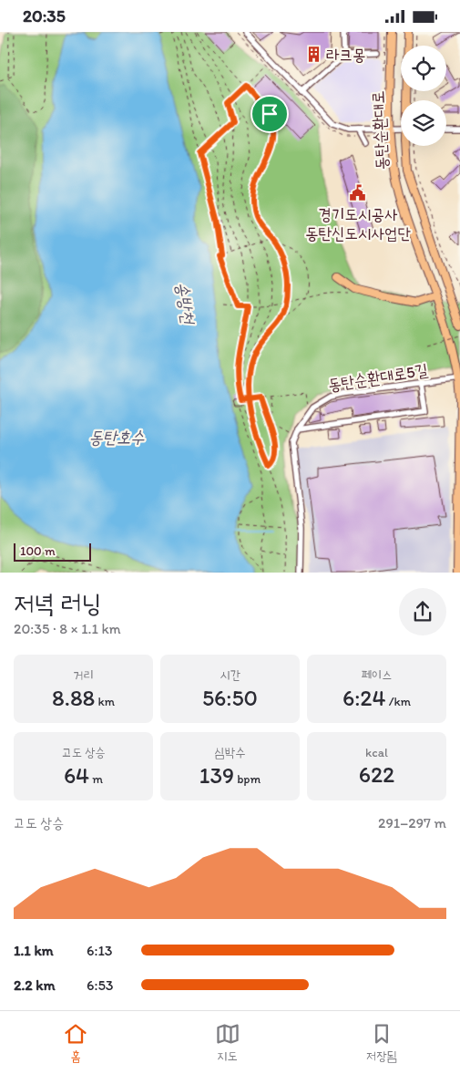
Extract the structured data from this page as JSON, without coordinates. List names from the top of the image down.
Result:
{
  "streets": {
    "main road": ["동탄순환대로"],
    "street": ["동탄순환대로5길"]
  },
  "crossings": [
    ["동탄순환대로", "동탄순환대로5길"]
  ],
  "water": ["송방천", "동탄호수"],
  "places": {
    "building": ["라크몽"],
    "public building": ["경기도시공사 동탄신도시사업단"]
  },
  "scale_bar": "100 m",
  "page": {
    "status": "20:35",
    "scale": "100 m",
    "heading": ["저녁 러닝", "20:35 · 8 × 1.1 km"],
    "stats": [
      ["거리", "8.88 km"],
      ["시간", "56:50"],
      ["페이스", "6:24 /km"],
      ["고도 상승", "64 m"],
      ["심박수", "139 bpm"],
      ["kcal", "622"]
    ],
    "chart": ["고도 상승", "291–297 m"],
    "list": [
      {
        "name": "1.1 km",
        "note": "6:13"
      },
      {
        "name": "2.2 km",
        "note": "6:53"
      }
    ],
    "tabs": ["홈", "지도", "저장됨"]
  }
}
